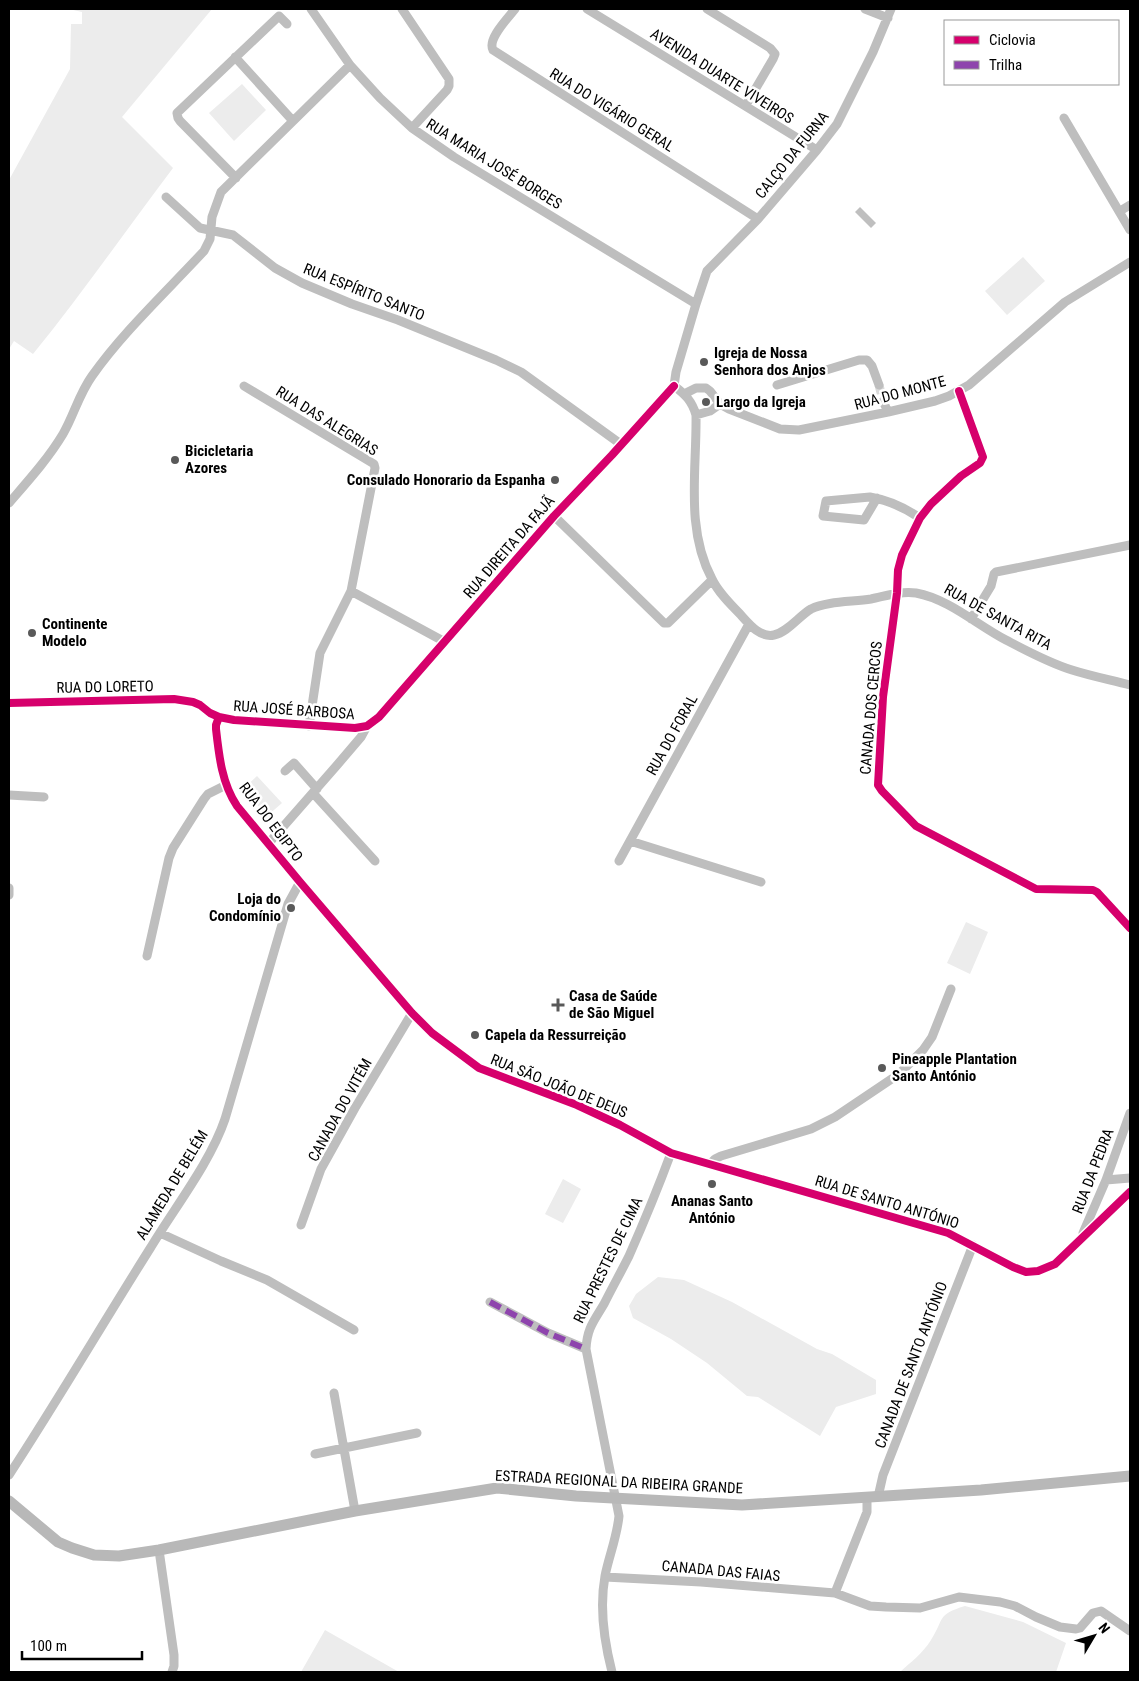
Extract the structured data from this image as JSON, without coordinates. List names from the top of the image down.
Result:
{
  "streets": {
    "main road": ["ESTRADA REGIONAL DA RIBEIRA GRANDE"],
    "street": [
      "AVENIDA DUARTE VIVEIROS",
      "RUA DO VIGÁRIO GERAL",
      "CALÇO DA FURNA",
      "RUA MARIA JOSÉ BORGES",
      "RUA ESPÍRITO SANTO",
      "RUA DO MONTE",
      "RUA DAS ALEGRIAS",
      "RUA DIREITA DA FAJÃ",
      "RUA DE SANTA RITA",
      "RUA DO LORETO",
      "CANADA DOS CERCOS",
      "RUA JOSÉ BARBOSA",
      "RUA DO FORAL",
      "RUA DO EGIPTO",
      "RUA SÃO JOÃO DE DEUS",
      "CANADA DO VITÉM",
      "RUA DA PEDRA",
      "ALAMEDA DE BELÉM",
      "RUA DE SANTO ANTÓNIO",
      "RUA PRESTES DE CIMA",
      "CANADA DE SANTO ANTÓNIO",
      "CANADA DAS FAIAS"
    ]
  },
  "crossings": [
    ["AVENIDA DUARTE VIVEIROS", "CALÇO DA FURNA"],
    ["RUA DO VIGÁRIO GERAL", "CALÇO DA FURNA"],
    ["CALÇO DA FURNA", "RUA MARIA JOSÉ BORGES"],
    ["CALÇO DA FURNA", "RUA DIREITA DA FAJÃ"],
    ["RUA ESPÍRITO SANTO", "RUA DIREITA DA FAJÃ"],
    ["RUA DO MONTE", "CANADA DOS CERCOS"],
    ["RUA DIREITA DA FAJÃ", "RUA JOSÉ BARBOSA"],
    ["RUA DIREITA DA FAJÃ", "RUA DO EGIPTO"],
    ["RUA DE SANTA RITA", "CANADA DOS CERCOS"],
    ["RUA DE SANTA RITA", "RUA DO FORAL"],
    ["RUA DO LORETO", "RUA JOSÉ BARBOSA"],
    ["RUA DO LORETO", "RUA DO EGIPTO"],
    ["RUA JOSÉ BARBOSA", "RUA DO EGIPTO"],
    ["RUA DO EGIPTO", "RUA SÃO JOÃO DE DEUS"],
    ["RUA DO EGIPTO", "ALAMEDA DE BELÉM"],
    ["RUA SÃO JOÃO DE DEUS", "CANADA DO VITÉM"],
    ["RUA SÃO JOÃO DE DEUS", "ALAMEDA DE BELÉM"],
    ["RUA SÃO JOÃO DE DEUS", "RUA DE SANTO ANTÓNIO"],
    ["RUA SÃO JOÃO DE DEUS", "RUA PRESTES DE CIMA"],
    ["RUA DA PEDRA", "RUA DE SANTO ANTÓNIO"],
    ["RUA DE SANTO ANTÓNIO", "RUA PRESTES DE CIMA"],
    ["RUA DE SANTO ANTÓNIO", "CANADA DE SANTO ANTÓNIO"],
    ["RUA PRESTES DE CIMA", "ESTRADA REGIONAL DA RIBEIRA GRANDE"],
    ["RUA PRESTES DE CIMA", "CANADA DAS FAIAS"],
    ["CANADA DE SANTO ANTÓNIO", "ESTRADA REGIONAL DA RIBEIRA GRANDE"]
  ],
  "places": {
    "other": [
      "Igreja de Nossa Senhora dos Anjos",
      "Largo da Igreja",
      "Bicicletaria Azores",
      "Consulado Honorario da Espanha",
      "Continente Modelo",
      "Loja do Condomínio",
      "Capela da Ressurreição",
      "Pineapple Plantation Santo António",
      "Ananas Santo António"
    ],
    "health": ["Casa de Saúde de São Miguel"]
  },
  "legend": ["Ciclovia", "Trilha"],
  "scale_bar": "100 m",
  "north": "top right"
}
